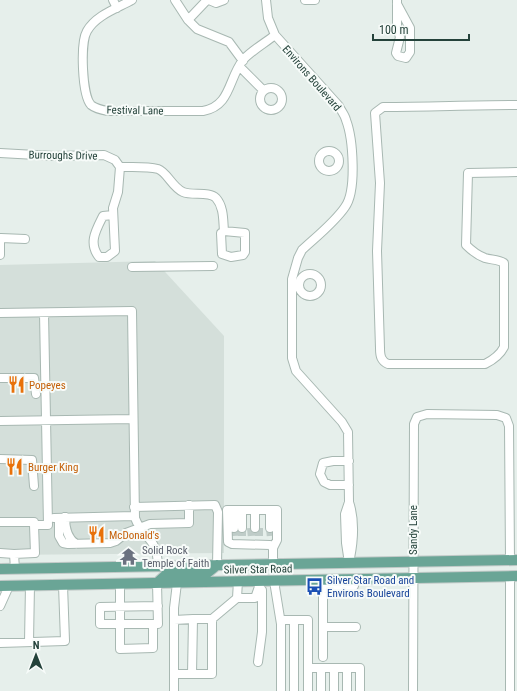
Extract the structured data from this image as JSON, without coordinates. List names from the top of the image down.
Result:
{
  "streets": {
    "main road": ["Silver Star Road"],
    "street": [
      "Environs Boulevard",
      "Festival Lane",
      "Burroughs Drive",
      "Sandy Lane"
    ]
  },
  "crossings": [
    ["Environs Boulevard", "Festival Lane"],
    ["Environs Boulevard", "Silver Star Road"],
    ["Sandy Lane", "Silver Star Road"]
  ],
  "places": {
    "restaurant": ["Popeyes", "Burger King", "McDonald's"],
    "temple": ["Solid Rock Temple of Faith"],
    "bus stop": ["Silver Star Road and Environs Boulevard"]
  },
  "scale_bar": "100 m",
  "north": "top"
}
